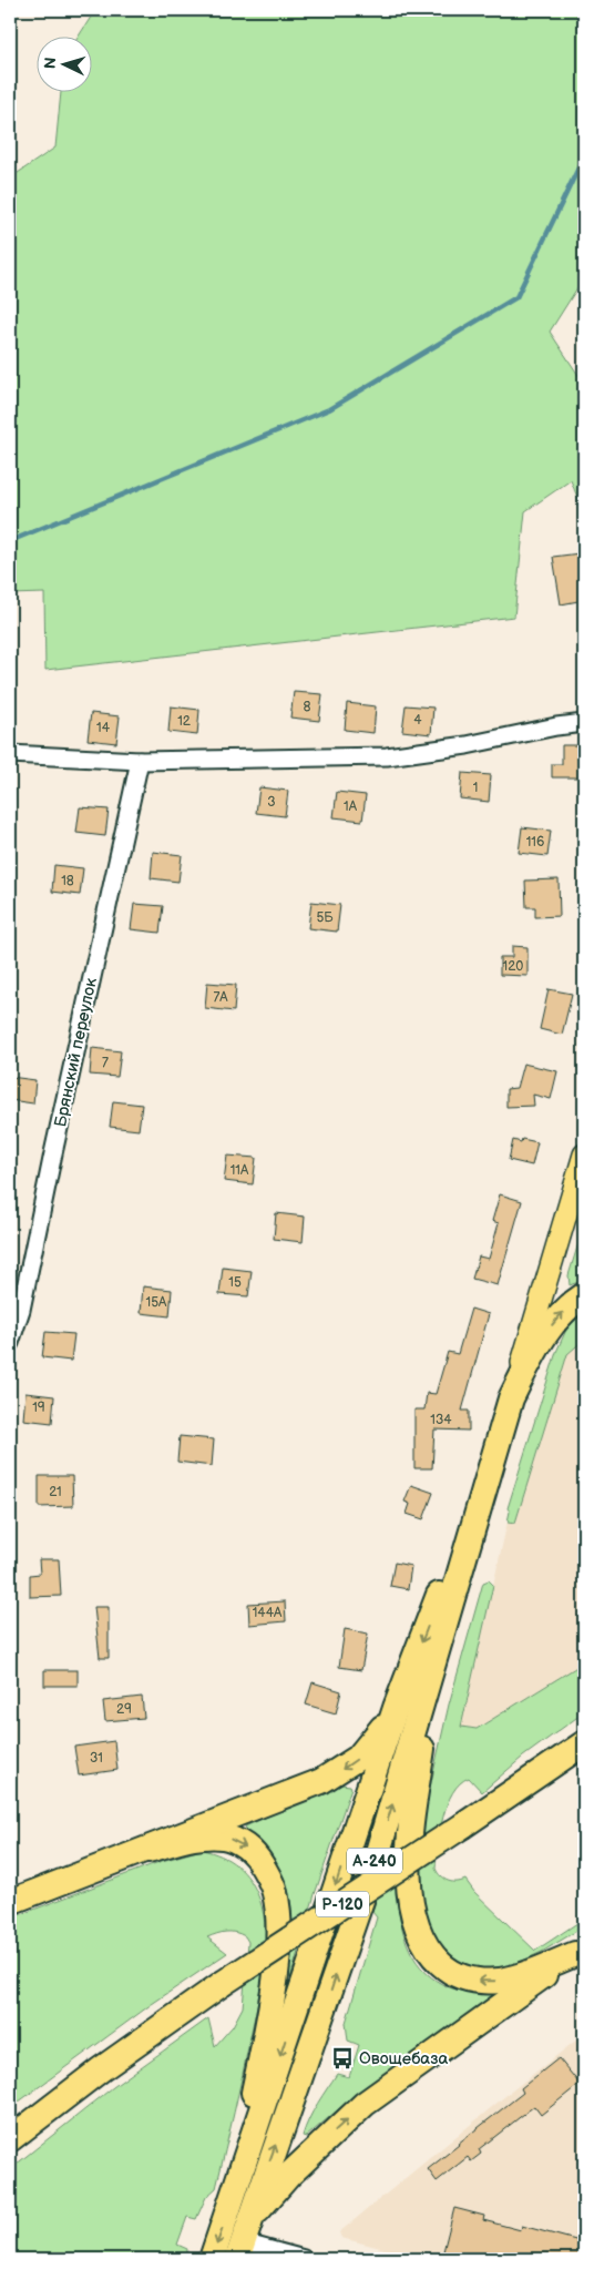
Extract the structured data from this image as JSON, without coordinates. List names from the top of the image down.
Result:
{
  "streets": {
    "highway": ["А-240", "Р-120"],
    "street": ["Брянский переулок"]
  },
  "places": {
    "bus stop": ["Овощебаза"]
  },
  "house_numbers": [
    "8",
    "4",
    "12",
    "14",
    "1",
    "3",
    "1А",
    "116",
    "18",
    "5Б",
    "120",
    "7А",
    "7",
    "11А",
    "15",
    "15А",
    "19",
    "134",
    "21",
    "144А",
    "29",
    "31"
  ],
  "north": "left"
}
